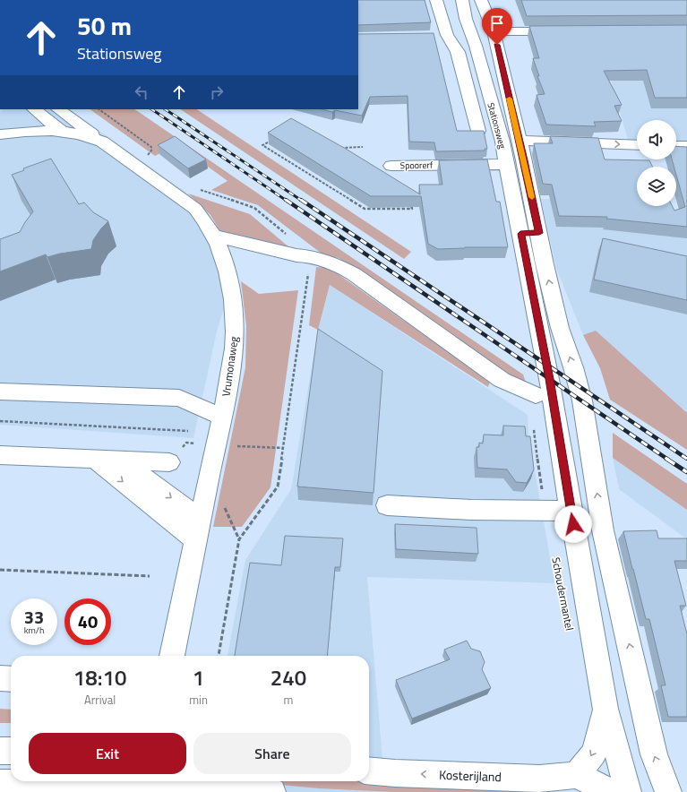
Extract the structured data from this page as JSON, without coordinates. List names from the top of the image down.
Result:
{
  "streets": {
    "street": [
      "Stationsweg",
      "Spoorerf",
      "Vrumonaweg",
      "Schoudermantel",
      "Kosterijland"
    ]
  },
  "crossings": [
    ["Stationsweg", "Spoorerf"],
    ["Stationsweg", "Schoudermantel"]
  ],
  "one_way": ["Stationsweg", "Kosterijland"],
  "page": {
    "turn": ["50 m", "Stationsweg"],
    "speed": "33 km/h",
    "limit": "40",
    "eta": [
      "18:10",
      "Arrival",
      "1",
      "min",
      "240",
      "m"
    ],
    "buttons": ["Exit", "Share"]
  }
}
